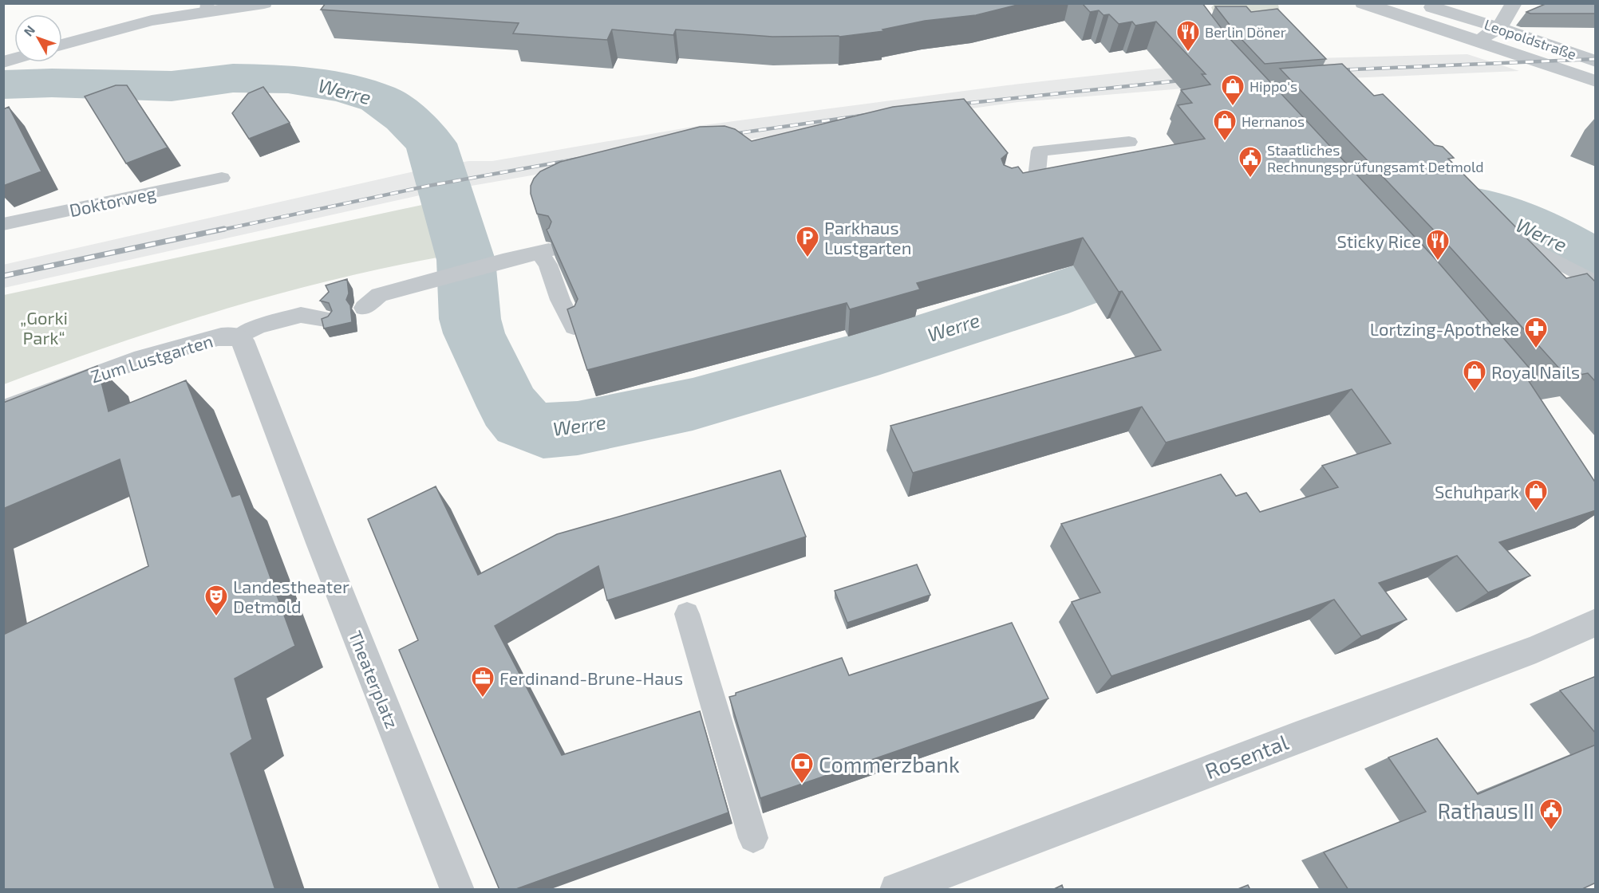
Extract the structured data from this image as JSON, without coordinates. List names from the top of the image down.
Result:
{
  "streets": {
    "street": [
      "Leopoldstraße",
      "Zum Lustgarten",
      "Theaterplatz",
      "Rosental"
    ],
    "lane": ["Doktorweg"]
  },
  "crossings": [
    ["Zum Lustgarten", "Theaterplatz"]
  ],
  "water": ["Werre"],
  "parks": ["„Gorki Park“"],
  "places": {
    "restaurant": ["Berlin Döner", "Sticky Rice"],
    "shop": [
      "Hippo's",
      "Hernanos",
      "Royal Nails",
      "Schuhpark"
    ],
    "public building": ["Staatliches Rechnungsprüfungsamt Detmold", "Rathaus II"],
    "parking": ["Parkhaus Lustgarten"],
    "pharmacy": ["Lortzing-Apotheke"],
    "theatre": ["Landestheater Detmold"],
    "office": ["Ferdinand-Brune-Haus"],
    "bank": ["Commerzbank"]
  },
  "north": "top left"
}
